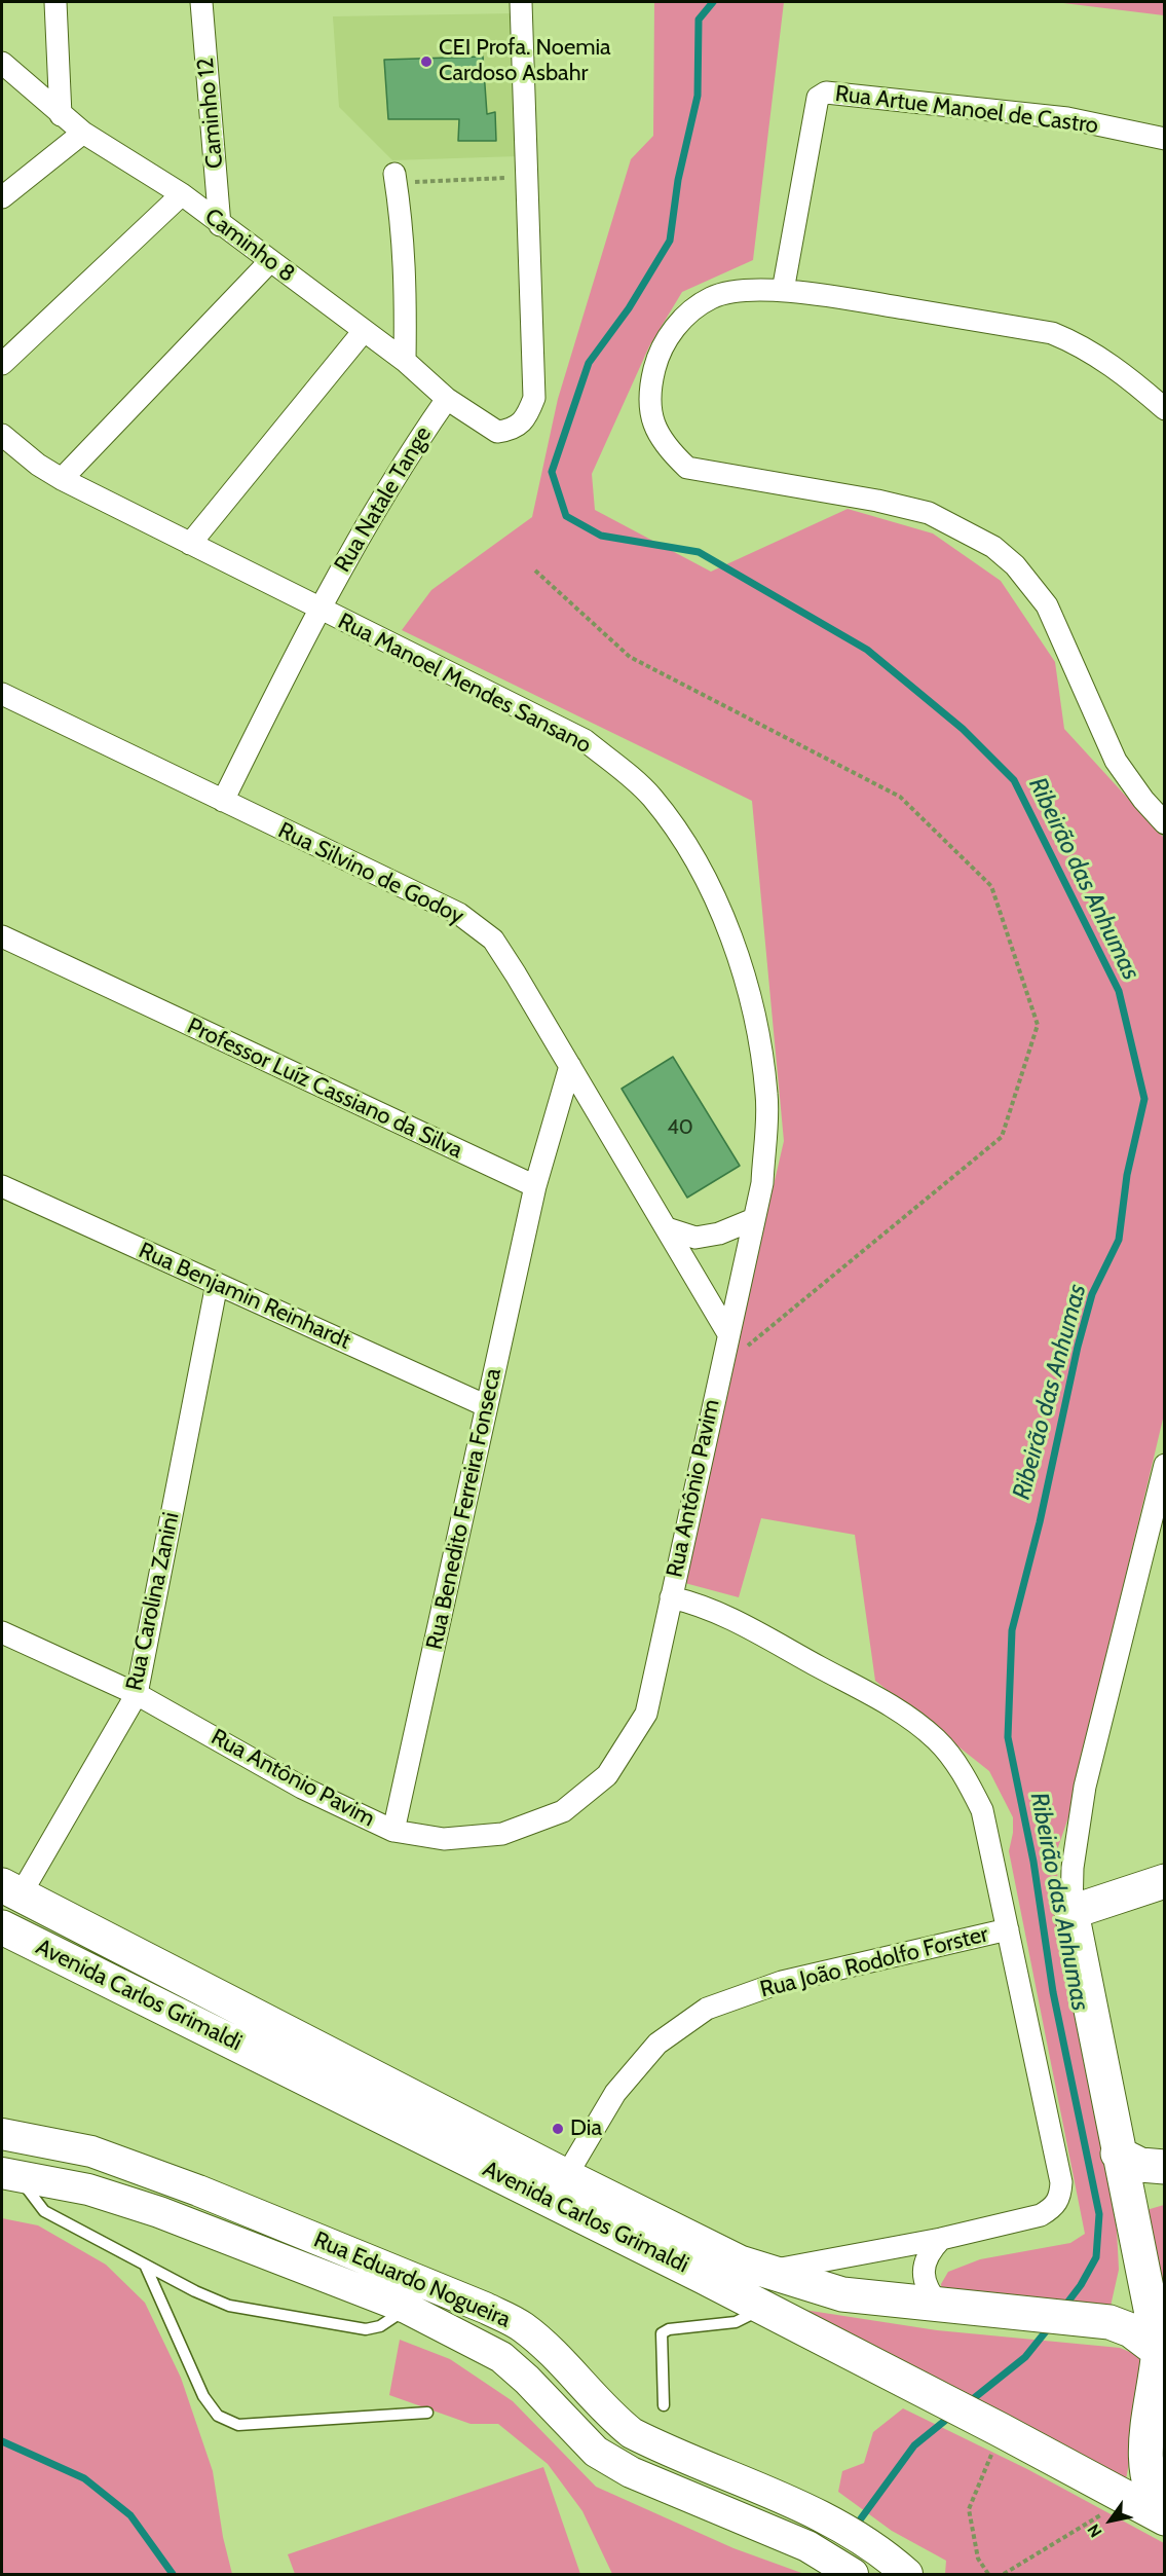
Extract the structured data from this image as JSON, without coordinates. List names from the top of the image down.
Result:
{
  "streets": {
    "main road": ["Avenida Carlos Grimaldi", "Rua Eduardo Nogueira"],
    "street": [
      "Rua Artue Manoel de Castro",
      "Caminho 12",
      "Caminho 8",
      "Rua Natale Tange",
      "Rua Manoel Mendes Sansano",
      "Rua Silvino de Godoy",
      "Professor Luíz Cassiano da Silva",
      "Rua Benjamin Reinhardt",
      "Rua Antônio Pavim",
      "Rua Benedito Ferreira Fonseca",
      "Rua Carolina Zanini",
      "Rua João Rodolfo Forster"
    ]
  },
  "crossings": [
    ["Caminho 12", "Caminho 8"],
    ["Caminho 8", "Rua Natale Tange"],
    ["Rua Natale Tange", "Rua Manoel Mendes Sansano"],
    ["Rua Natale Tange", "Rua Silvino de Godoy"],
    ["Rua Manoel Mendes Sansano", "Rua Silvino de Godoy"],
    ["Rua Manoel Mendes Sansano", "Rua Antônio Pavim"],
    ["Rua Silvino de Godoy", "Rua Antônio Pavim"],
    ["Professor Luíz Cassiano da Silva", "Rua Benedito Ferreira Fonseca"],
    ["Rua Benjamin Reinhardt", "Rua Benedito Ferreira Fonseca"],
    ["Rua Benjamin Reinhardt", "Rua Carolina Zanini"],
    ["Rua Antônio Pavim", "Rua Benedito Ferreira Fonseca"],
    ["Rua Antônio Pavim", "Rua Carolina Zanini"],
    ["Rua Carolina Zanini", "Avenida Carlos Grimaldi"],
    ["Rua João Rodolfo Forster", "Avenida Carlos Grimaldi"]
  ],
  "water": ["Ribeirão das Anhumas"],
  "places": ["CEI Profa. Noemia Cardoso Asbahr", "Dia"],
  "house_numbers": ["40"],
  "north": "bottom left"
}
